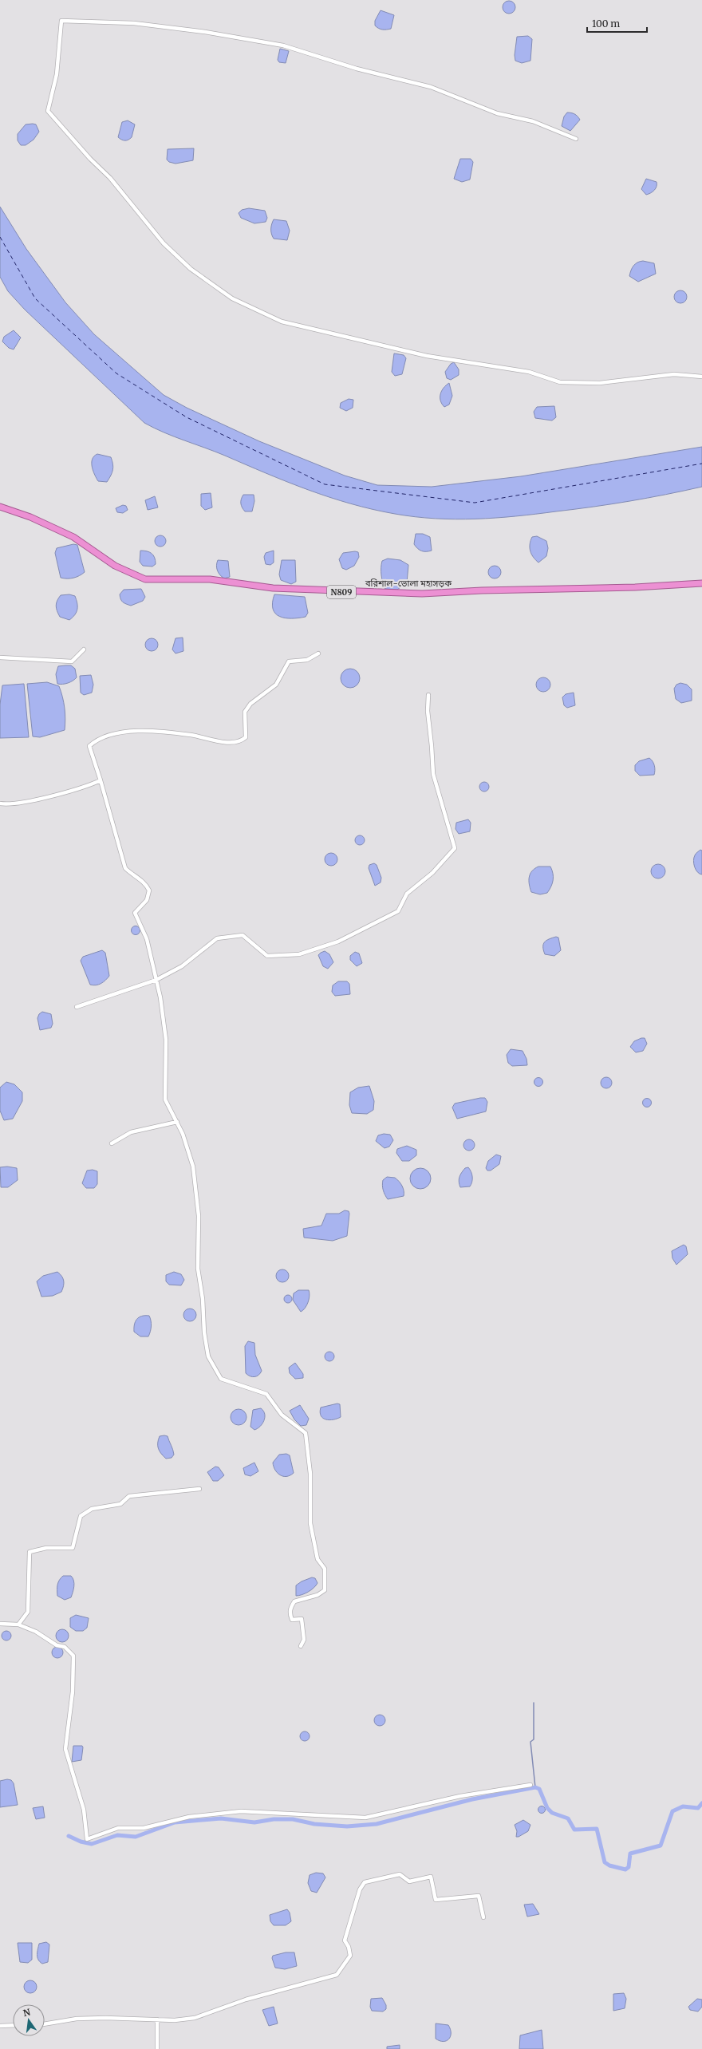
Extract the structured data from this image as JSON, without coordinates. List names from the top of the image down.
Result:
{
  "streets": {
    "highway": ["বরিশাল-ভোলা মহাসড়ক", "N809"]
  },
  "scale_bar": "100 m",
  "north": "top"
}
